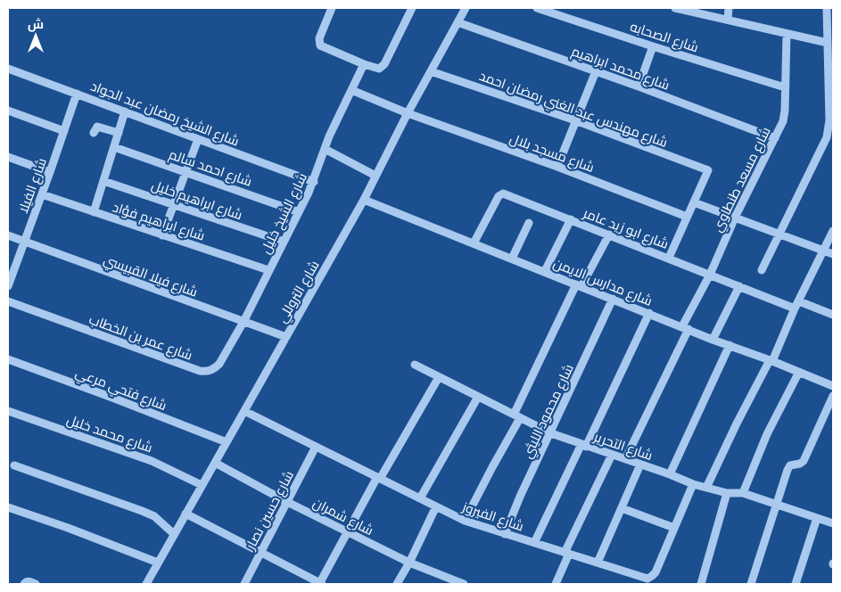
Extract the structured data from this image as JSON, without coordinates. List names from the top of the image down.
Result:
{
  "streets": {
    "street": [
      "شارع الصحابه",
      "شارع محمد ابراهيم",
      "شارع مهندس عبد الغني رمضان احمد",
      "شارع الشيخ رمضان عبد الجواد",
      "شارع مسجد بلال",
      "شارع احمد سالم",
      "شارع مسعد طنطاوي",
      "شارع الفيلا",
      "شارع ابراهيم خليل",
      "شارع الشيخ خليل",
      "شارع ابراهيم فؤاد",
      "شارع ابو زيد عامر",
      "شارع فيلا القبيسي",
      "شارع مدارس الايمن",
      "شارع التروللي",
      "شارع عمر بن الخطاب",
      "شارع فتحي مرعي",
      "شارع محمود الليثي",
      "شارع محمد خليل",
      "شارع التحرير",
      "شارع حسين نصار",
      "شارع شمران",
      "شارع الفيروز"
    ]
  },
  "crossings": [
    ["شارع الصحابه", "شارع مسعد طنطاوي"],
    ["شارع محمد ابراهيم", "شارع مسعد طنطاوي"],
    ["شارع محمد ابراهيم", "شارع التروللي"],
    ["شارع مهندس عبد الغني رمضان احمد", "شارع التروللي"],
    ["شارع الشيخ رمضان عبد الجواد", "شارع الفيلا"],
    ["شارع الشيخ رمضان عبد الجواد", "شارع الشيخ خليل"],
    ["شارع مسجد بلال", "شارع الشيخ خليل"],
    ["شارع مسجد بلال", "شارع التروللي"],
    ["شارع احمد سالم", "شارع الشيخ خليل"],
    ["شارع مسعد طنطاوي", "شارع ابو زيد عامر"],
    ["شارع مسعد طنطاوي", "شارع مدارس الايمن"],
    ["شارع مسعد طنطاوي", "شارع التحرير"],
    ["شارع الفيلا", "شارع ابراهيم فؤاد"],
    ["شارع الفيلا", "شارع فيلا القبيسي"],
    ["شارع ابراهيم خليل", "شارع الشيخ خليل"],
    ["شارع الشيخ خليل", "شارع ابراهيم فؤاد"],
    ["شارع الشيخ خليل", "شارع فيلا القبيسي"],
    ["شارع الشيخ خليل", "شارع عمر بن الخطاب"],
    ["شارع ابو زيد عامر", "شارع مدارس الايمن"],
    ["شارع فيلا القبيسي", "شارع التروللي"],
    ["شارع فيلا القبيسي", "شارع عمر بن الخطاب"],
    ["شارع مدارس الايمن", "شارع التروللي"],
    ["شارع مدارس الايمن", "شارع محمود الليثي"],
    ["شارع التروللي", "شارع فتحي مرعي"],
    ["شارع التروللي", "شارع محمد خليل"],
    ["شارع التروللي", "شارع شمران"],
    ["شارع التروللي", "شارع الفيروز"],
    ["شارع محمود الليثي", "شارع التحرير"],
    ["شارع محمود الليثي", "شارع الفيروز"],
    ["شارع التحرير", "شارع الفيروز"],
    ["شارع حسين نصار", "شارع شمران"],
    ["شارع حسين نصار", "شارع الفيروز"]
  ],
  "north": "top"
}
